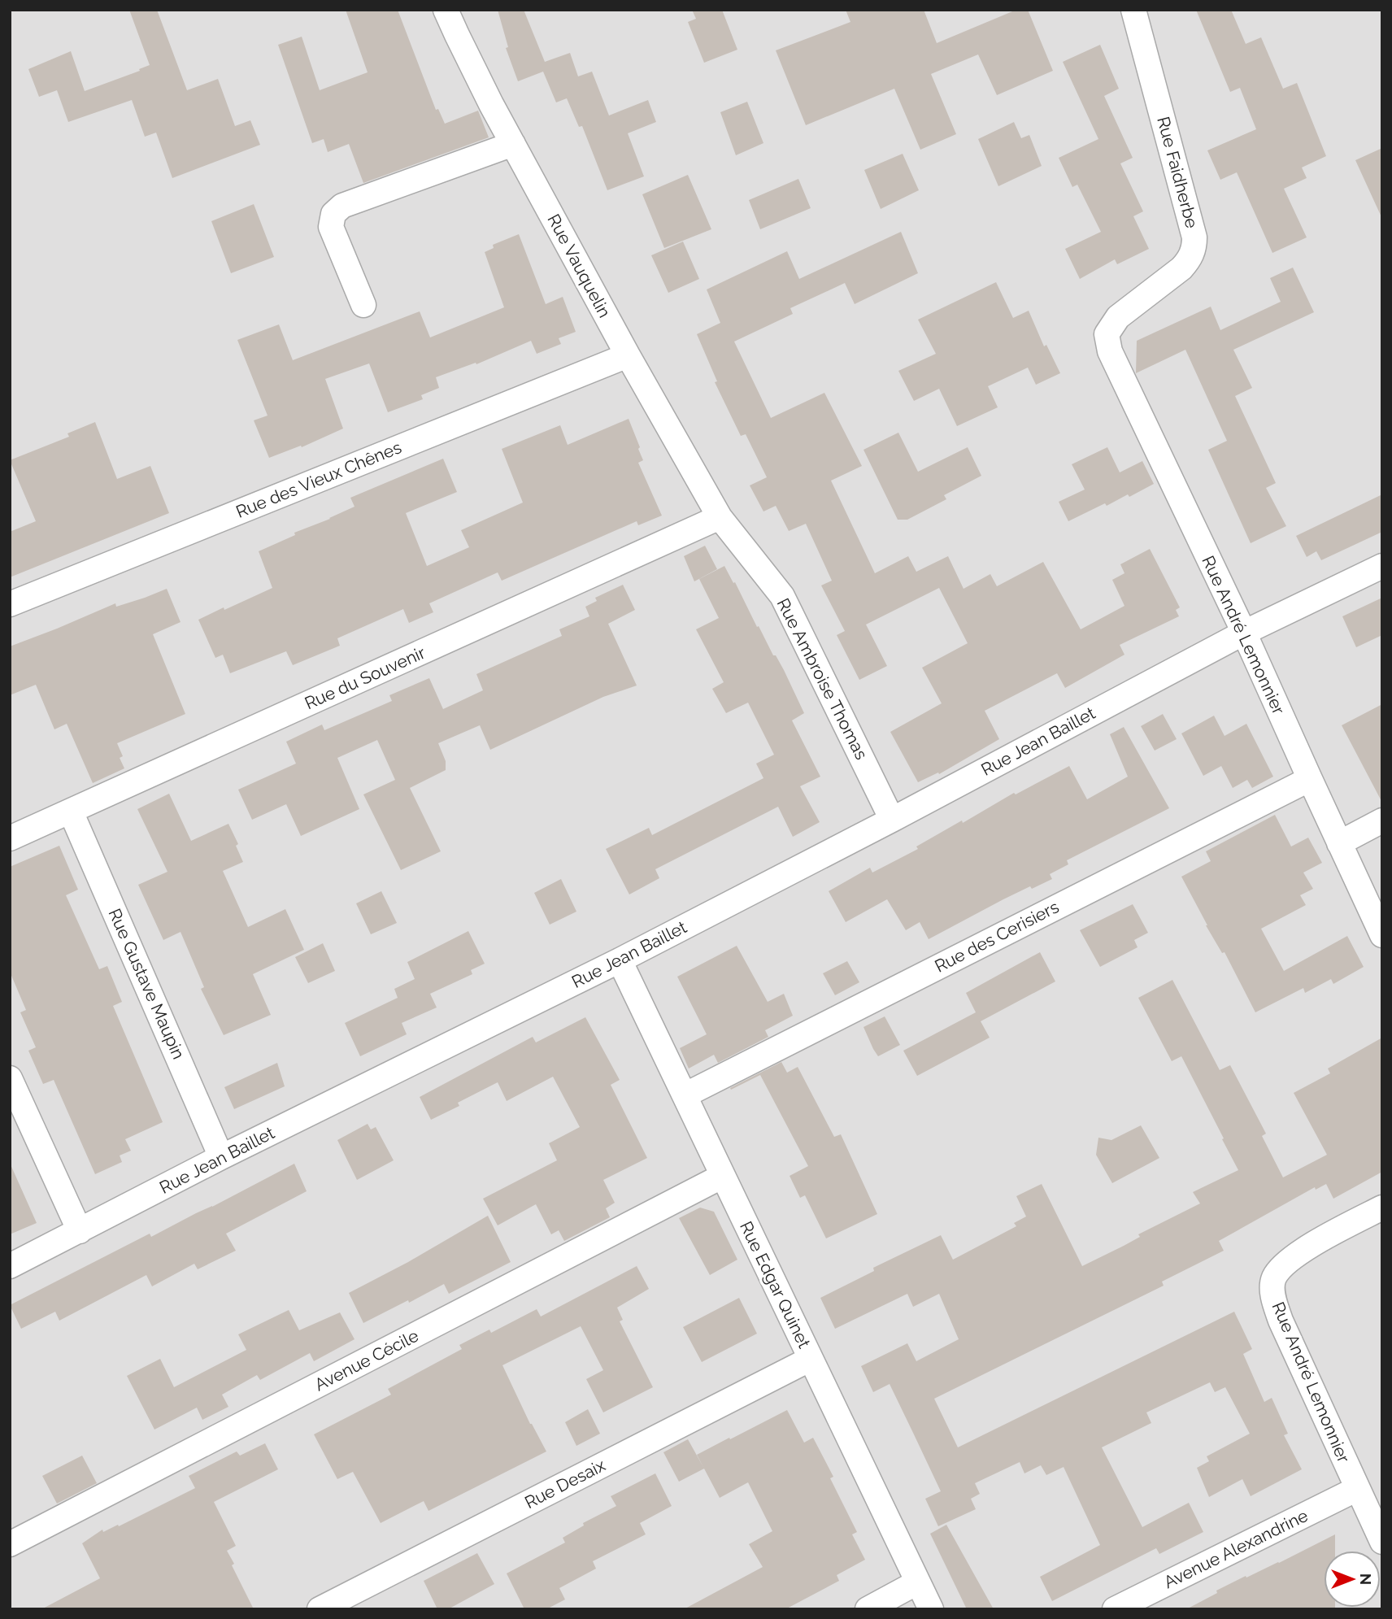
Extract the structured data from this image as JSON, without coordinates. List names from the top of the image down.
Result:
{
  "streets": {
    "street": [
      "Rue Faidherbe",
      "Rue Vauquelin",
      "Rue des Vieux Chênes",
      "Rue André Lemonnier",
      "Rue du Souvenir",
      "Rue Ambroise Thomas",
      "Rue Jean Baillet",
      "Rue des Cerisiers",
      "Rue Gustave Maupin",
      "Rue Edgar Quinet",
      "Avenue Cécile",
      "Rue Desaix",
      "Avenue Alexandrine"
    ]
  },
  "crossings": [
    ["Rue Faidherbe", "Rue André Lemonnier"],
    ["Rue Vauquelin", "Rue des Vieux Chênes"],
    ["Rue Vauquelin", "Rue du Souvenir"],
    ["Rue Vauquelin", "Rue Ambroise Thomas"],
    ["Rue André Lemonnier", "Rue Jean Baillet"],
    ["Rue André Lemonnier", "Rue des Cerisiers"],
    ["Rue André Lemonnier", "Avenue Alexandrine"],
    ["Rue du Souvenir", "Rue Ambroise Thomas"],
    ["Rue du Souvenir", "Rue Gustave Maupin"],
    ["Rue Ambroise Thomas", "Rue Jean Baillet"],
    ["Rue Jean Baillet", "Rue Gustave Maupin"],
    ["Rue Jean Baillet", "Rue Edgar Quinet"],
    ["Rue des Cerisiers", "Rue Edgar Quinet"],
    ["Rue Edgar Quinet", "Avenue Cécile"],
    ["Rue Edgar Quinet", "Rue Desaix"]
  ],
  "north": "right"
}
